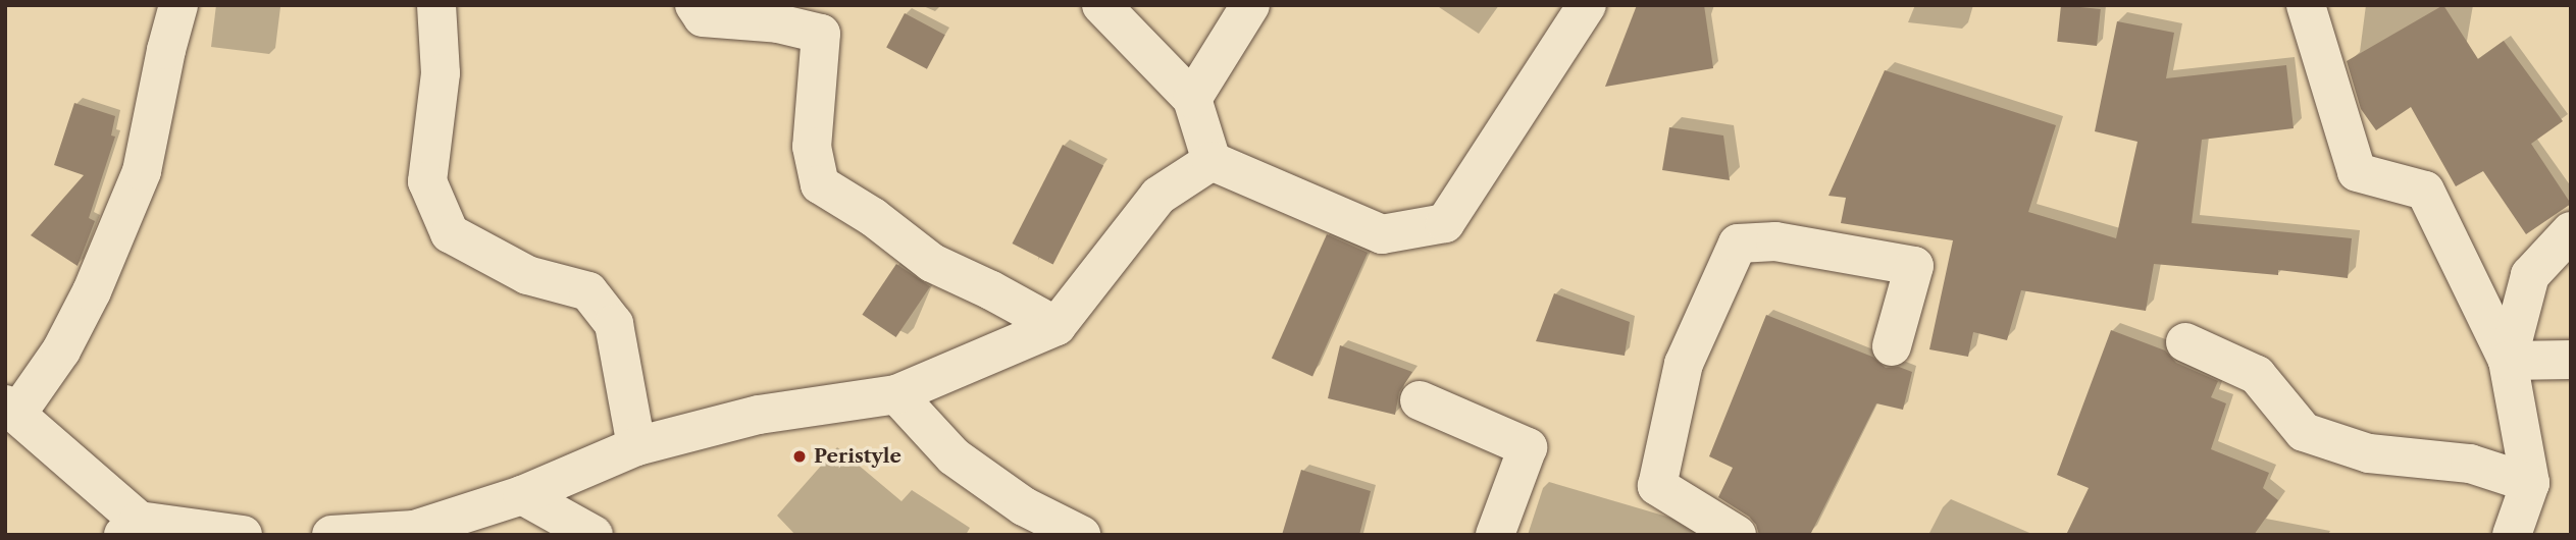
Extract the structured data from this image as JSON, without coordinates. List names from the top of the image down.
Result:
{
  "places": ["Peristyle"]
}
